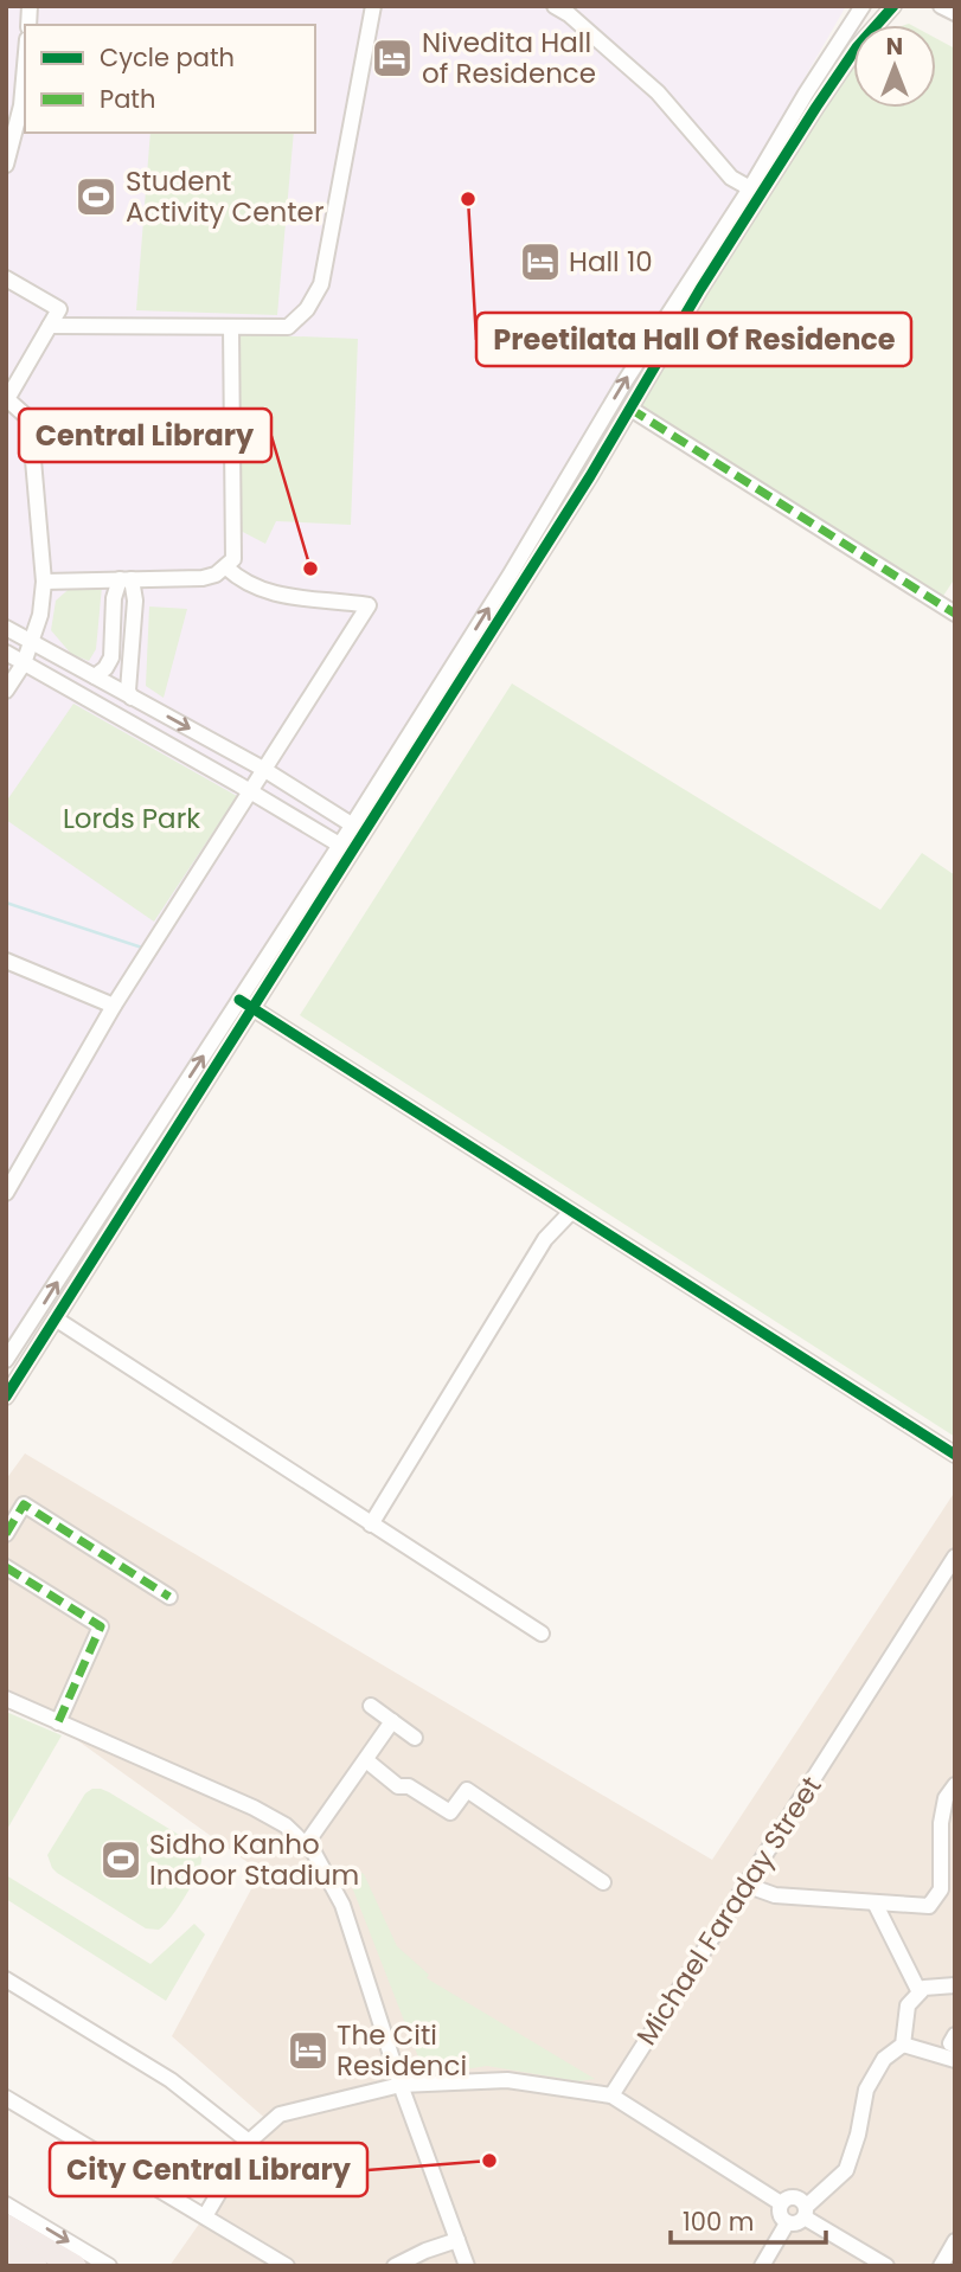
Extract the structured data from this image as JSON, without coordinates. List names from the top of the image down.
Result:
{
  "streets": {
    "street": ["Michael Faraday Street"]
  },
  "parks": ["Lords Park"],
  "places": {
    "hotel": ["Nivedita Hall of Residence", "Hall 10", "The Citi Residenci"],
    "sports": ["Student Activity Center", "Sidho Kanho Indoor Stadium"],
    "other": ["Preetilata Hall Of Residence", "Central Library", "City Central Library"]
  },
  "legend": ["Cycle path", "Path"],
  "scale_bar": "100 m",
  "north": "top"
}
